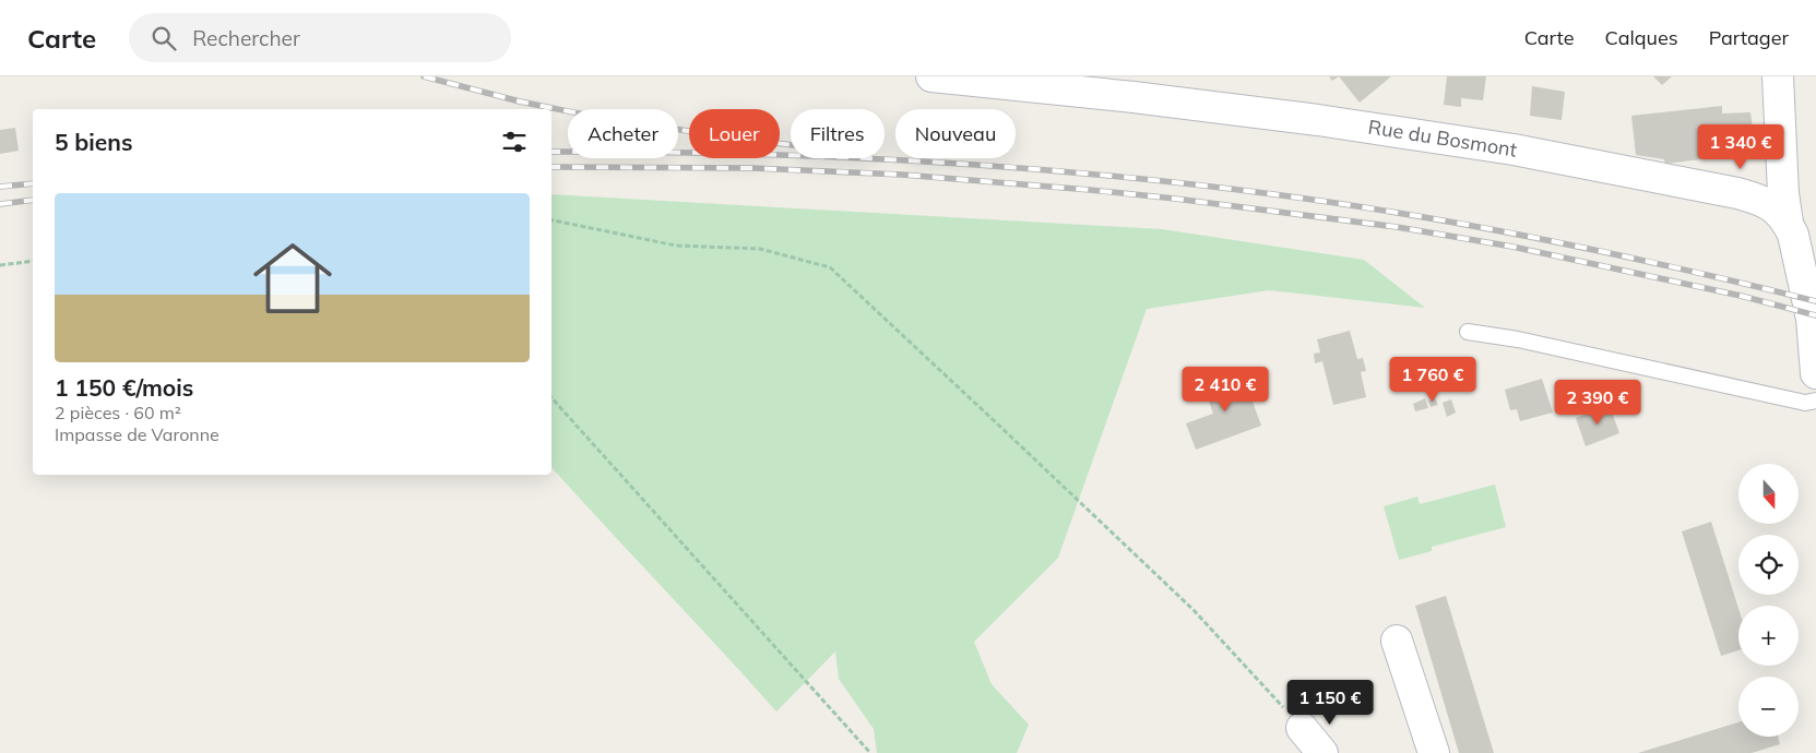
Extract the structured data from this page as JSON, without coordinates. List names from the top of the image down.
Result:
{
  "streets": {
    "street": ["Rue du Bosmont"]
  },
  "north": "bottom",
  "page": {
    "header": "Carte",
    "search": "Rechercher",
    "nav": ["Carte", "Calques", "Partager"],
    "chip": [
      "Acheter",
      "Louer",
      "Filtres",
      "Nouveau"
    ],
    "heading": "5 biens",
    "price": [
      "1 340 €",
      "1 760 €",
      "2 410 €",
      "2 390 €",
      "1 150 €"
    ],
    "list": [
      {
        "name": "1 150 €/mois",
        "note": "2 pièces · 60 m² · Impasse de Varonne"
      }
    ],
    "map_buttons": ["+", "−"]
  }
}
